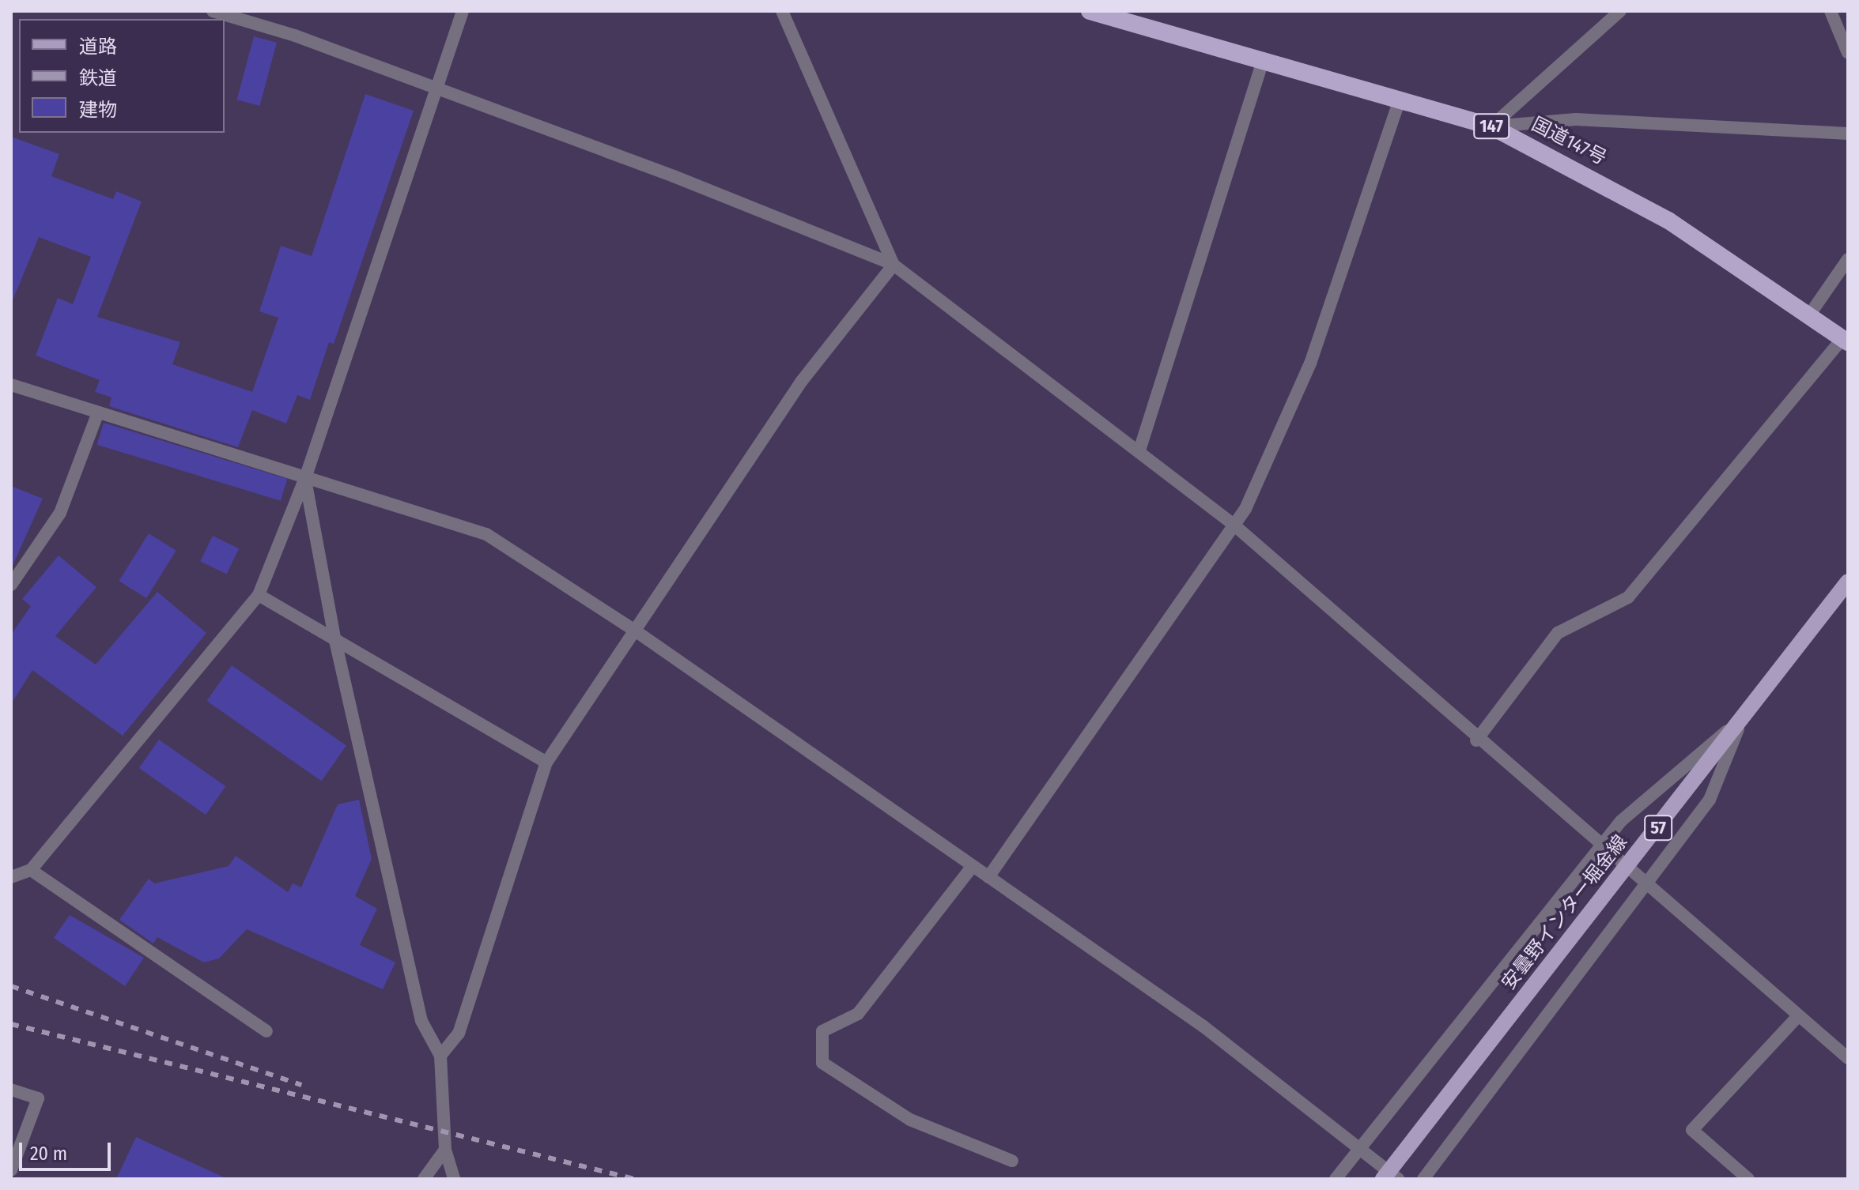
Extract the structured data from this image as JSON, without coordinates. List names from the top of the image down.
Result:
{
  "streets": {
    "highway": ["147", "国道147号"],
    "main road": ["57", "安曇野インター堀金線"]
  },
  "legend": ["道路", "鉄道", "建物"],
  "scale_bar": "20 m"
}
